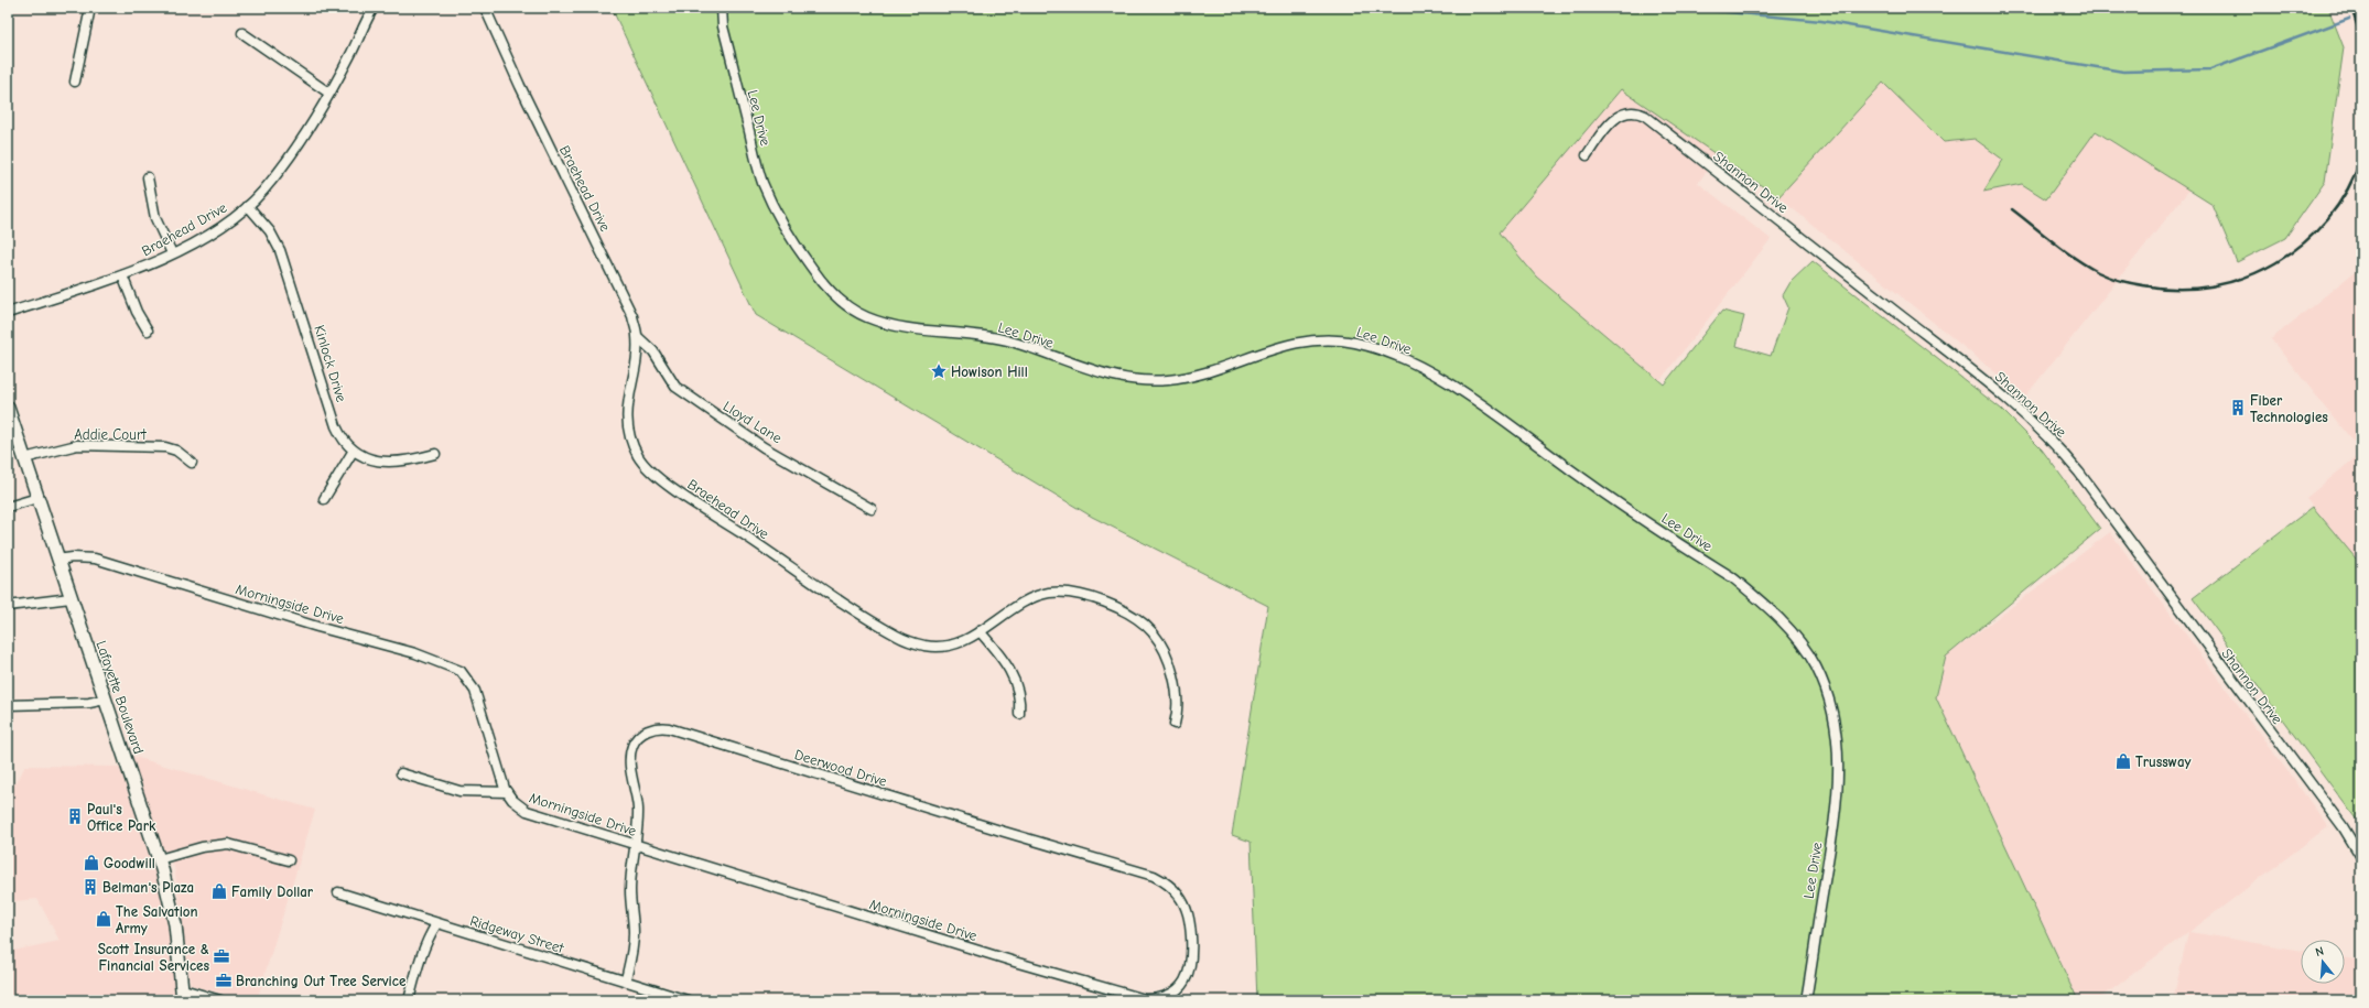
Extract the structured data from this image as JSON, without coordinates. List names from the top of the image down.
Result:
{
  "streets": {
    "main road": ["Lafayette Boulevard"],
    "street": [
      "Lee Drive",
      "Shannon Drive",
      "Braehead Drive",
      "Kinlock Drive",
      "Lloyd Lane",
      "Addie Court",
      "Morningside Drive",
      "Deerwood Drive",
      "Ridgeway Street"
    ]
  },
  "crossings": [
    ["Braehead Drive", "Kinlock Drive"],
    ["Braehead Drive", "Lloyd Lane"],
    ["Addie Court", "Lafayette Boulevard"],
    ["Morningside Drive", "Lafayette Boulevard"],
    ["Morningside Drive", "Deerwood Drive"],
    ["Deerwood Drive", "Ridgeway Street"]
  ],
  "places": {
    "place": ["Howison Hill"],
    "building": ["Fiber Technologies", "Paul's Office Park", "Belman's Plaza"],
    "shop": [
      "Trussway",
      "Goodwill",
      "Family Dollar",
      "The Salvation Army"
    ],
    "office": ["Scott Insurance & Financial Services", "Branching Out Tree Service"]
  },
  "north": "top"
}
